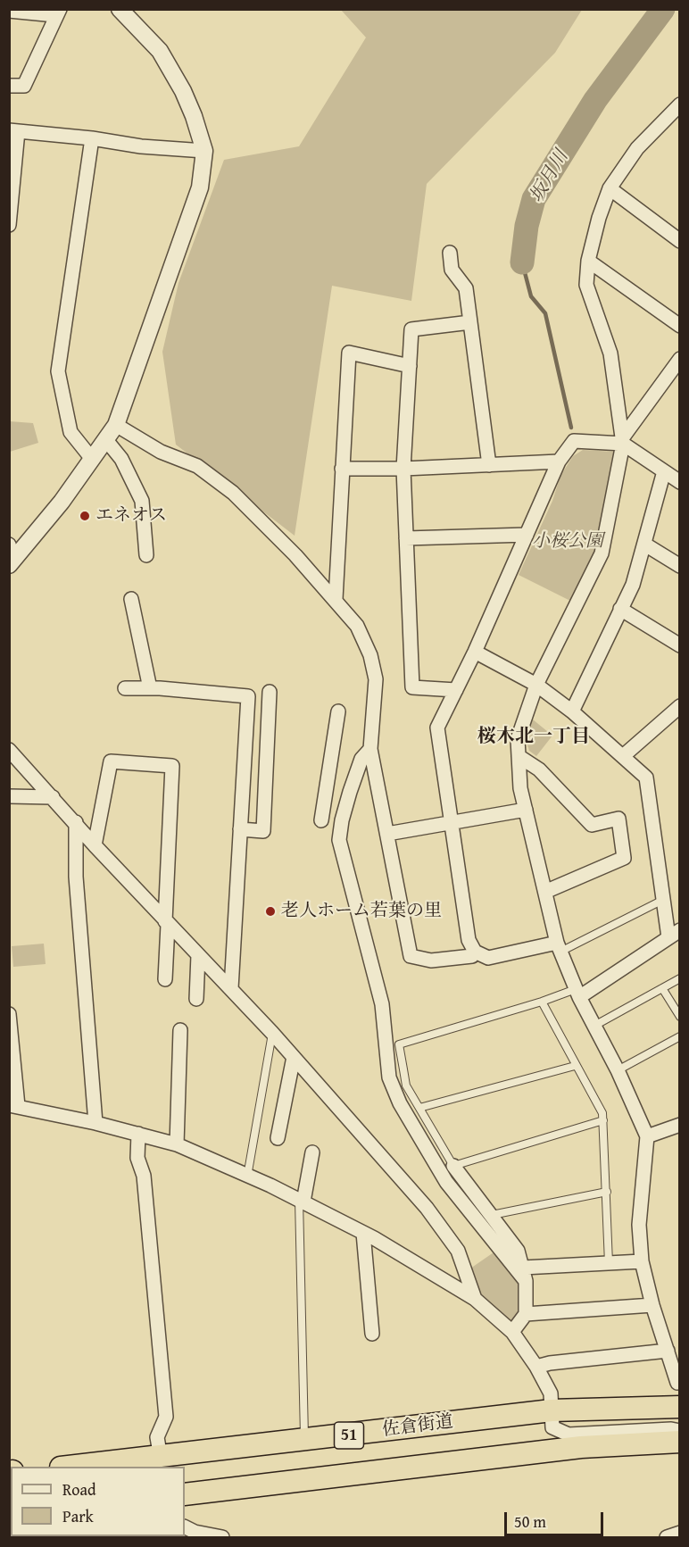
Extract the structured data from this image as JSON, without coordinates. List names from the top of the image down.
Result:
{
  "streets": {
    "highway": ["佐倉街道", "51"]
  },
  "districts": ["桜木北一丁目"],
  "water": ["坂月川"],
  "parks": ["小桜公園"],
  "places": ["エネオス", "老人ホーム若葉の里"],
  "legend": ["Road", "Park"],
  "scale_bar": "50 m"
}
